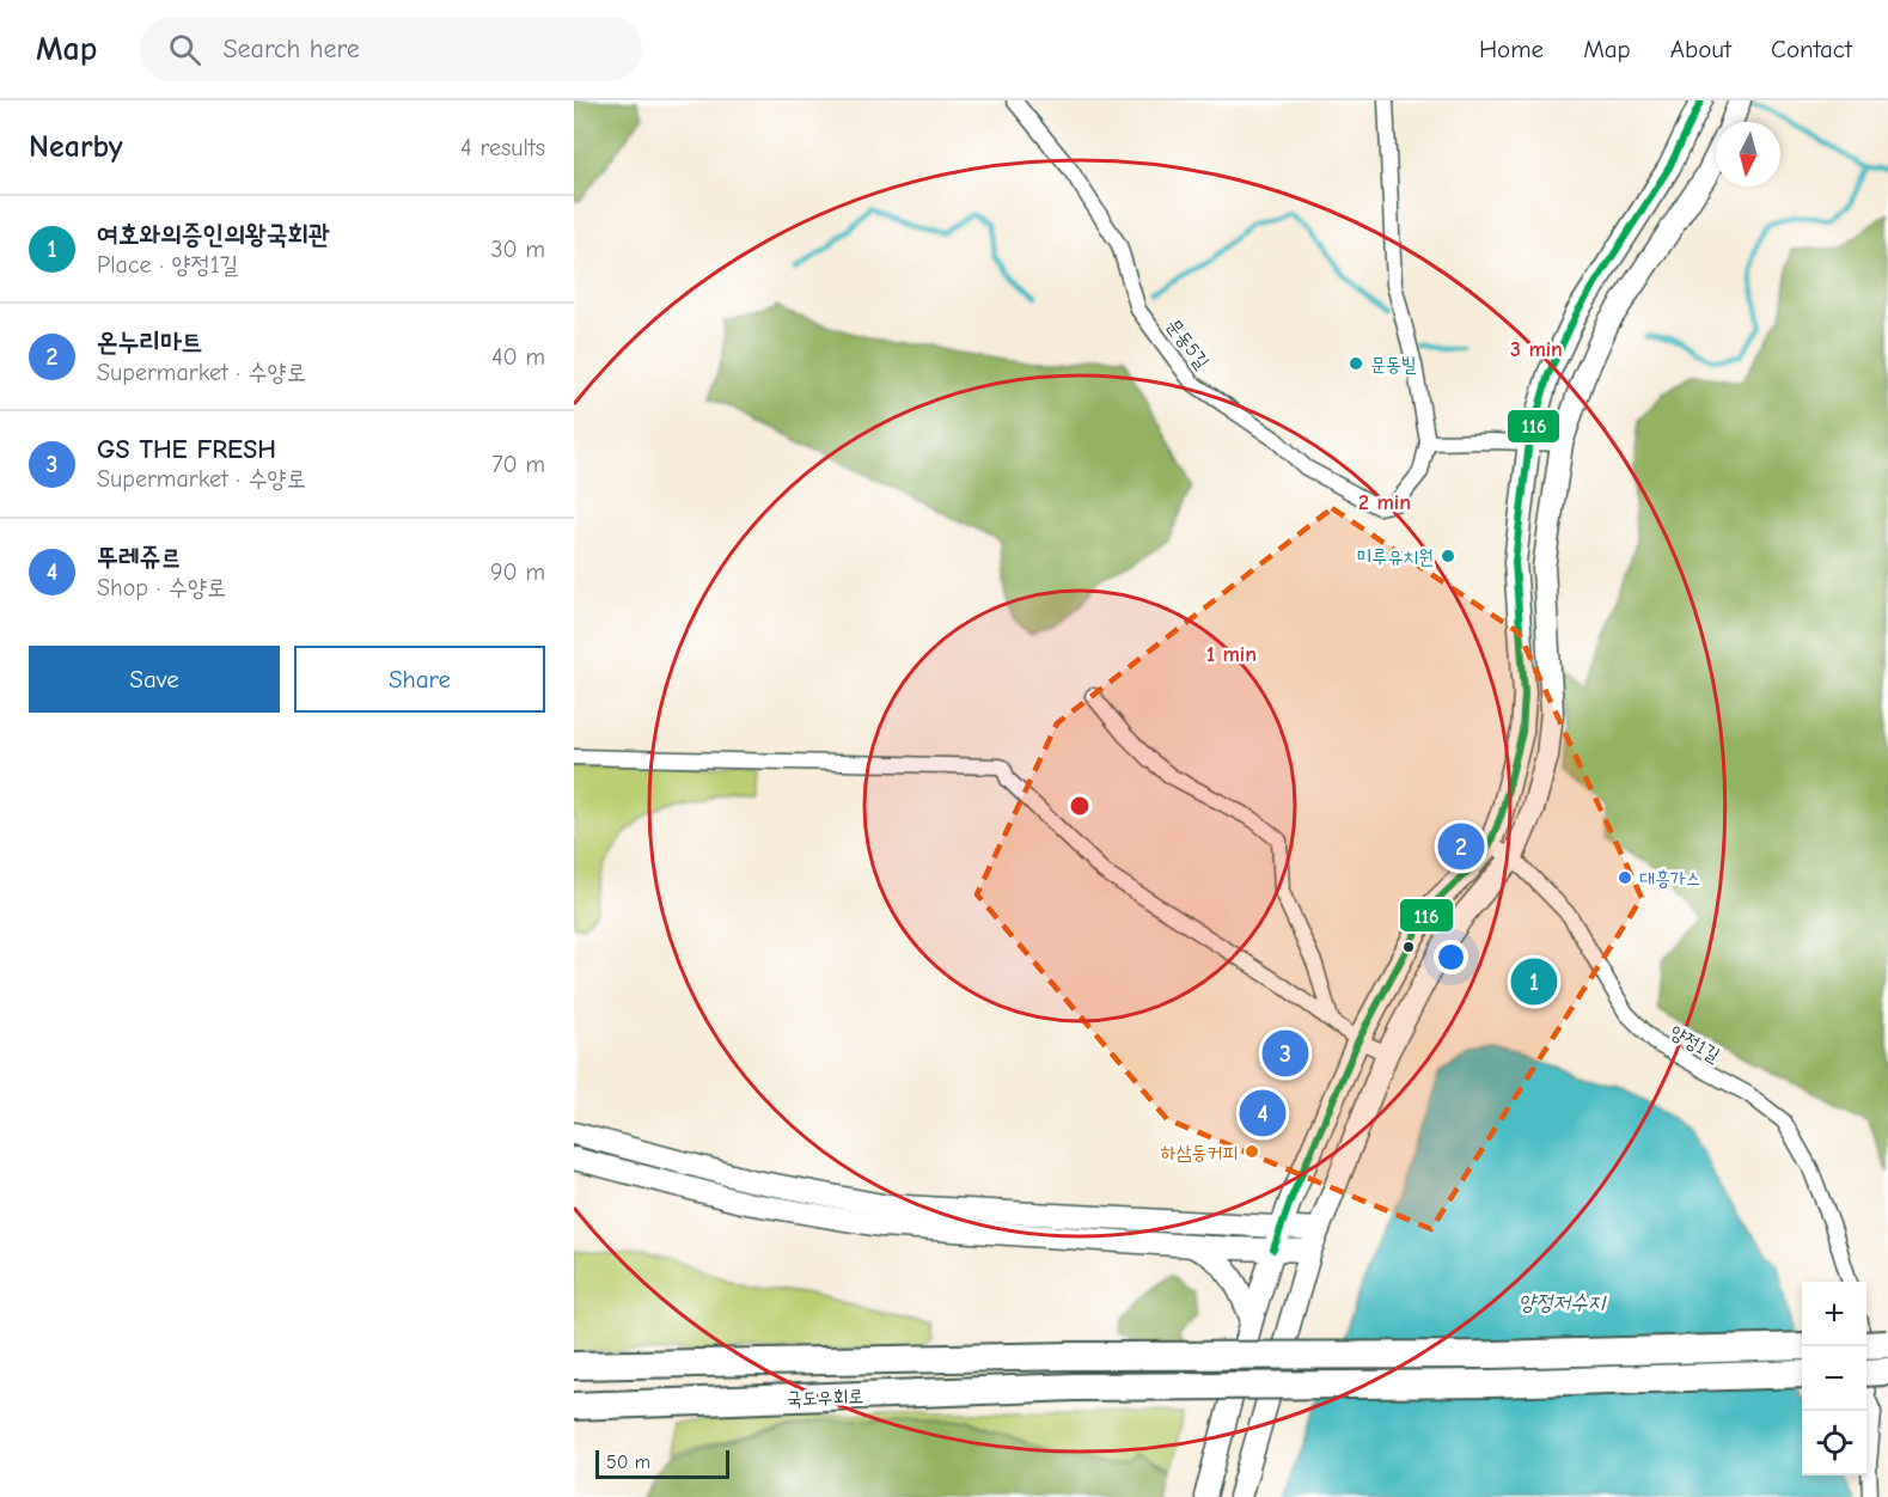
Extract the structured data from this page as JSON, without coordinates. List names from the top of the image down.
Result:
{
  "streets": {
    "highway": ["국도우회로"],
    "street": ["문동5길", "양정1길"]
  },
  "water": ["양정저수지"],
  "places": [
    "문동빌",
    "미루유치원",
    "대흥가스",
    "하삼동커피"
  ],
  "lines": ["transit line 116"],
  "scale_bar": "50 m",
  "north": "bottom",
  "page": {
    "header": "Map",
    "search": "Search here",
    "nav": [
      "Home",
      "Map",
      "About",
      "Contact"
    ],
    "heading": ["Nearby", "4 results"],
    "list": [
      {
        "mark": "1",
        "name": "여호와의증인의왕국회관",
        "note": "Place · 양정1길",
        "value": "30 m"
      },
      {
        "mark": "2",
        "name": "온누리마트",
        "note": "Supermarket · 수양로",
        "value": "40 m"
      },
      {
        "mark": "3",
        "name": "GS THE FRESH",
        "note": "Supermarket · 수양로",
        "value": "70 m"
      },
      {
        "mark": "4",
        "name": "뚜레쥬르",
        "note": "Shop · 수양로",
        "value": "90 m"
      }
    ],
    "buttons": ["Save", "Share"],
    "pins": [
      "2",
      "1",
      "3",
      "4"
    ],
    "map_buttons": ["+", "−"],
    "scale": "50 m"
  },
  "rings": ["3 min", "2 min", "1 min"]
}
